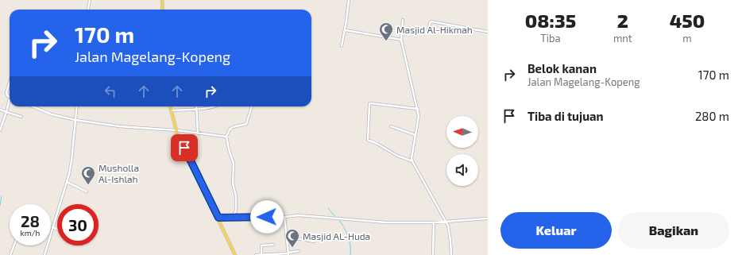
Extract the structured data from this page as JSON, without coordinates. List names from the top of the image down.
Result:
{
  "places": {
    "mosque": ["Masjid Al-Hikmah", "Musholla Al-Ishlah", "Masjid AL-Huda"]
  },
  "north": "left",
  "page": {
    "eta": [
      "08:35",
      "Tiba",
      "2",
      "mnt",
      "450",
      "m"
    ],
    "turn": ["170 m", "Jalan Magelang-Kopeng"],
    "list": [
      {
        "name": "Belok kanan",
        "note": "Jalan Magelang-Kopeng",
        "value": "170 m"
      },
      {
        "name": "Tiba di tujuan",
        "value": "280 m"
      }
    ],
    "speed": "28 km/h",
    "limit": "30",
    "buttons": ["Keluar", "Bagikan"]
  }
}
